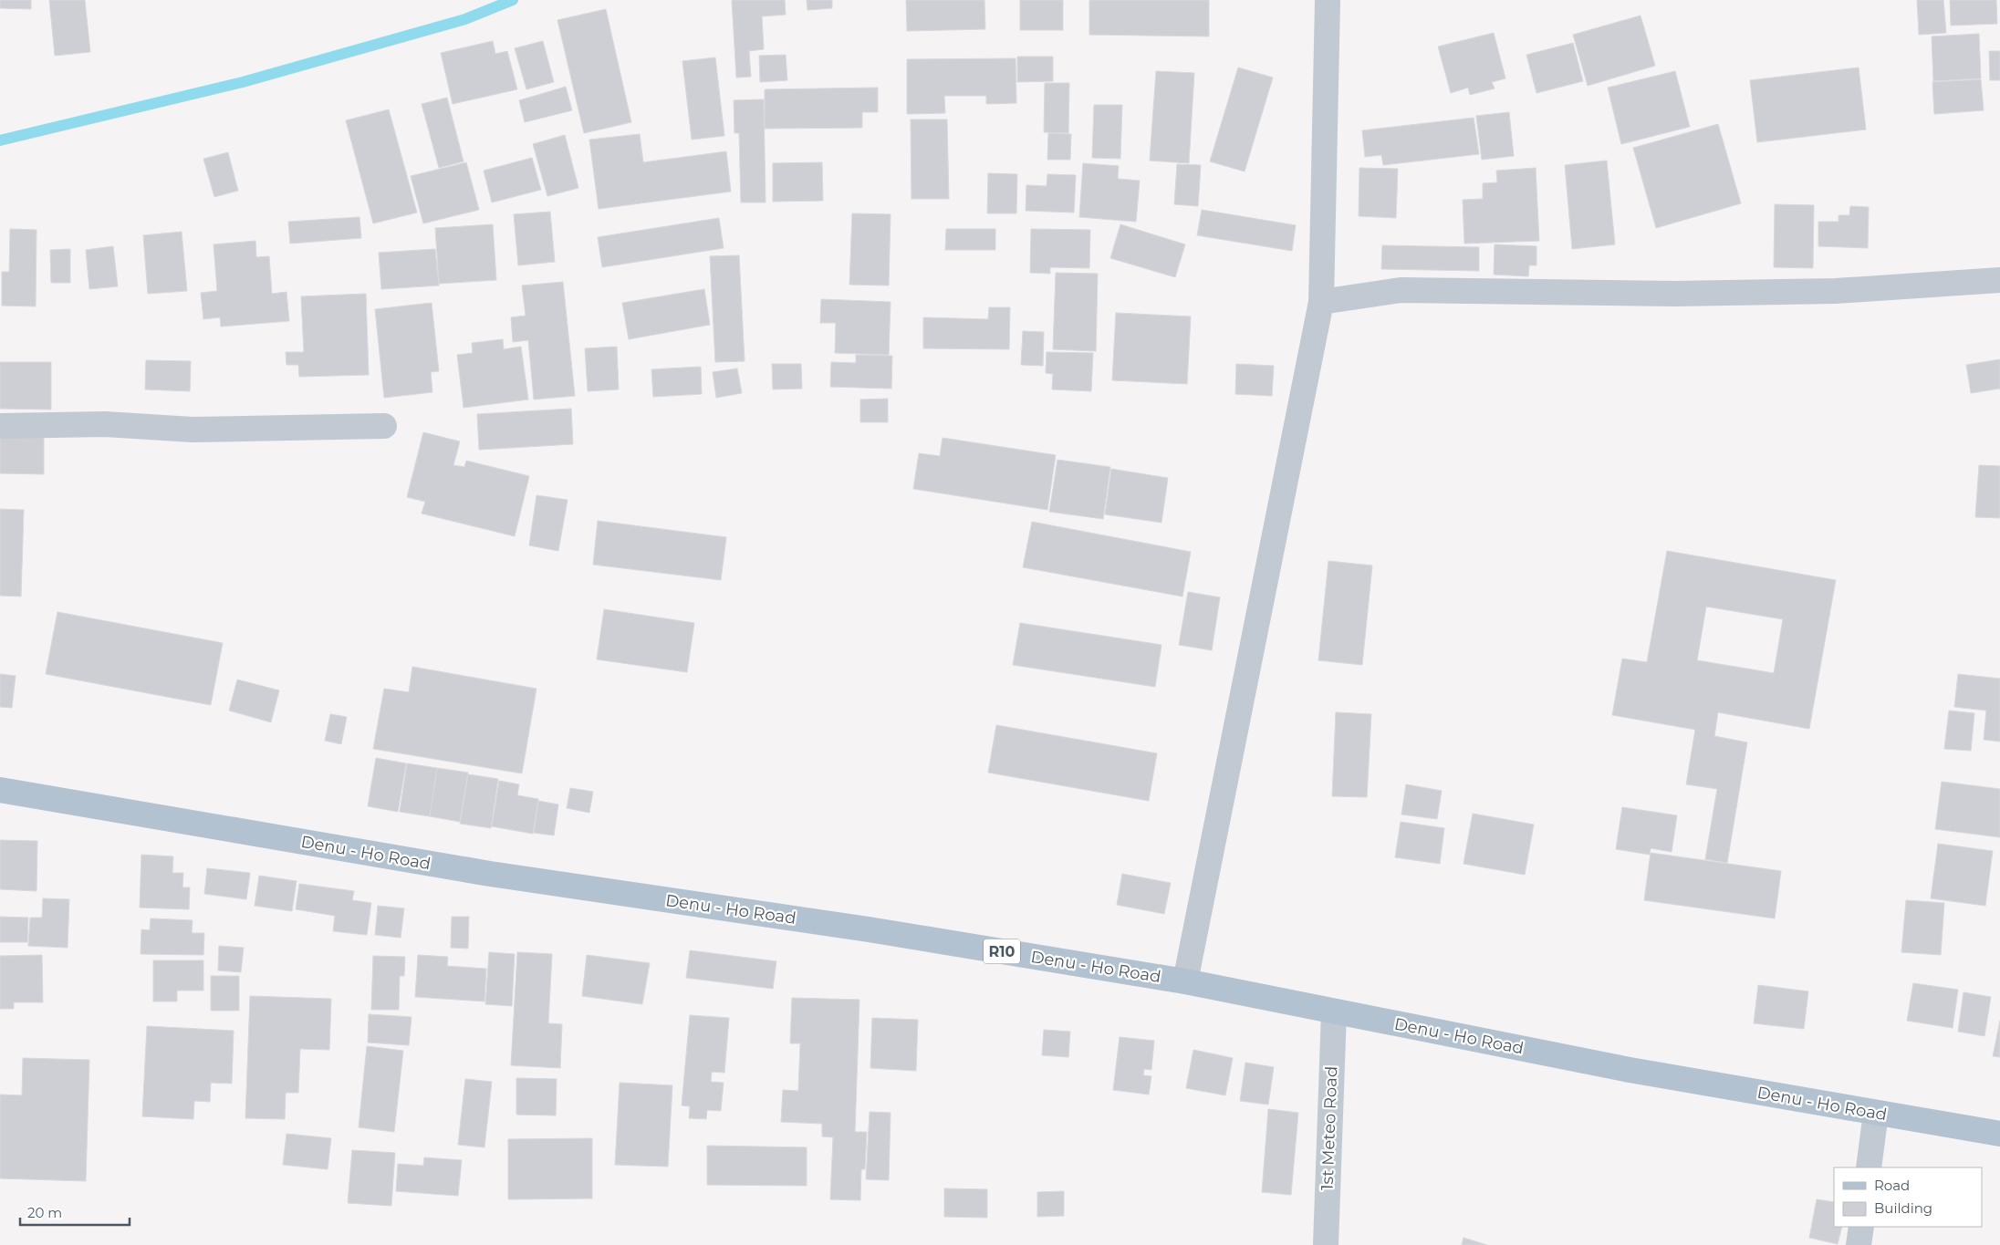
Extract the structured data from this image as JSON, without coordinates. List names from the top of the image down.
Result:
{
  "streets": {
    "main road": ["Denu - Ho Road", "R10"],
    "street": ["1st Meteo Road"]
  },
  "crossings": [
    ["Denu - Ho Road", "1st Meteo Road"]
  ],
  "legend": ["Road", "Building"],
  "scale_bar": "20 m"
}
